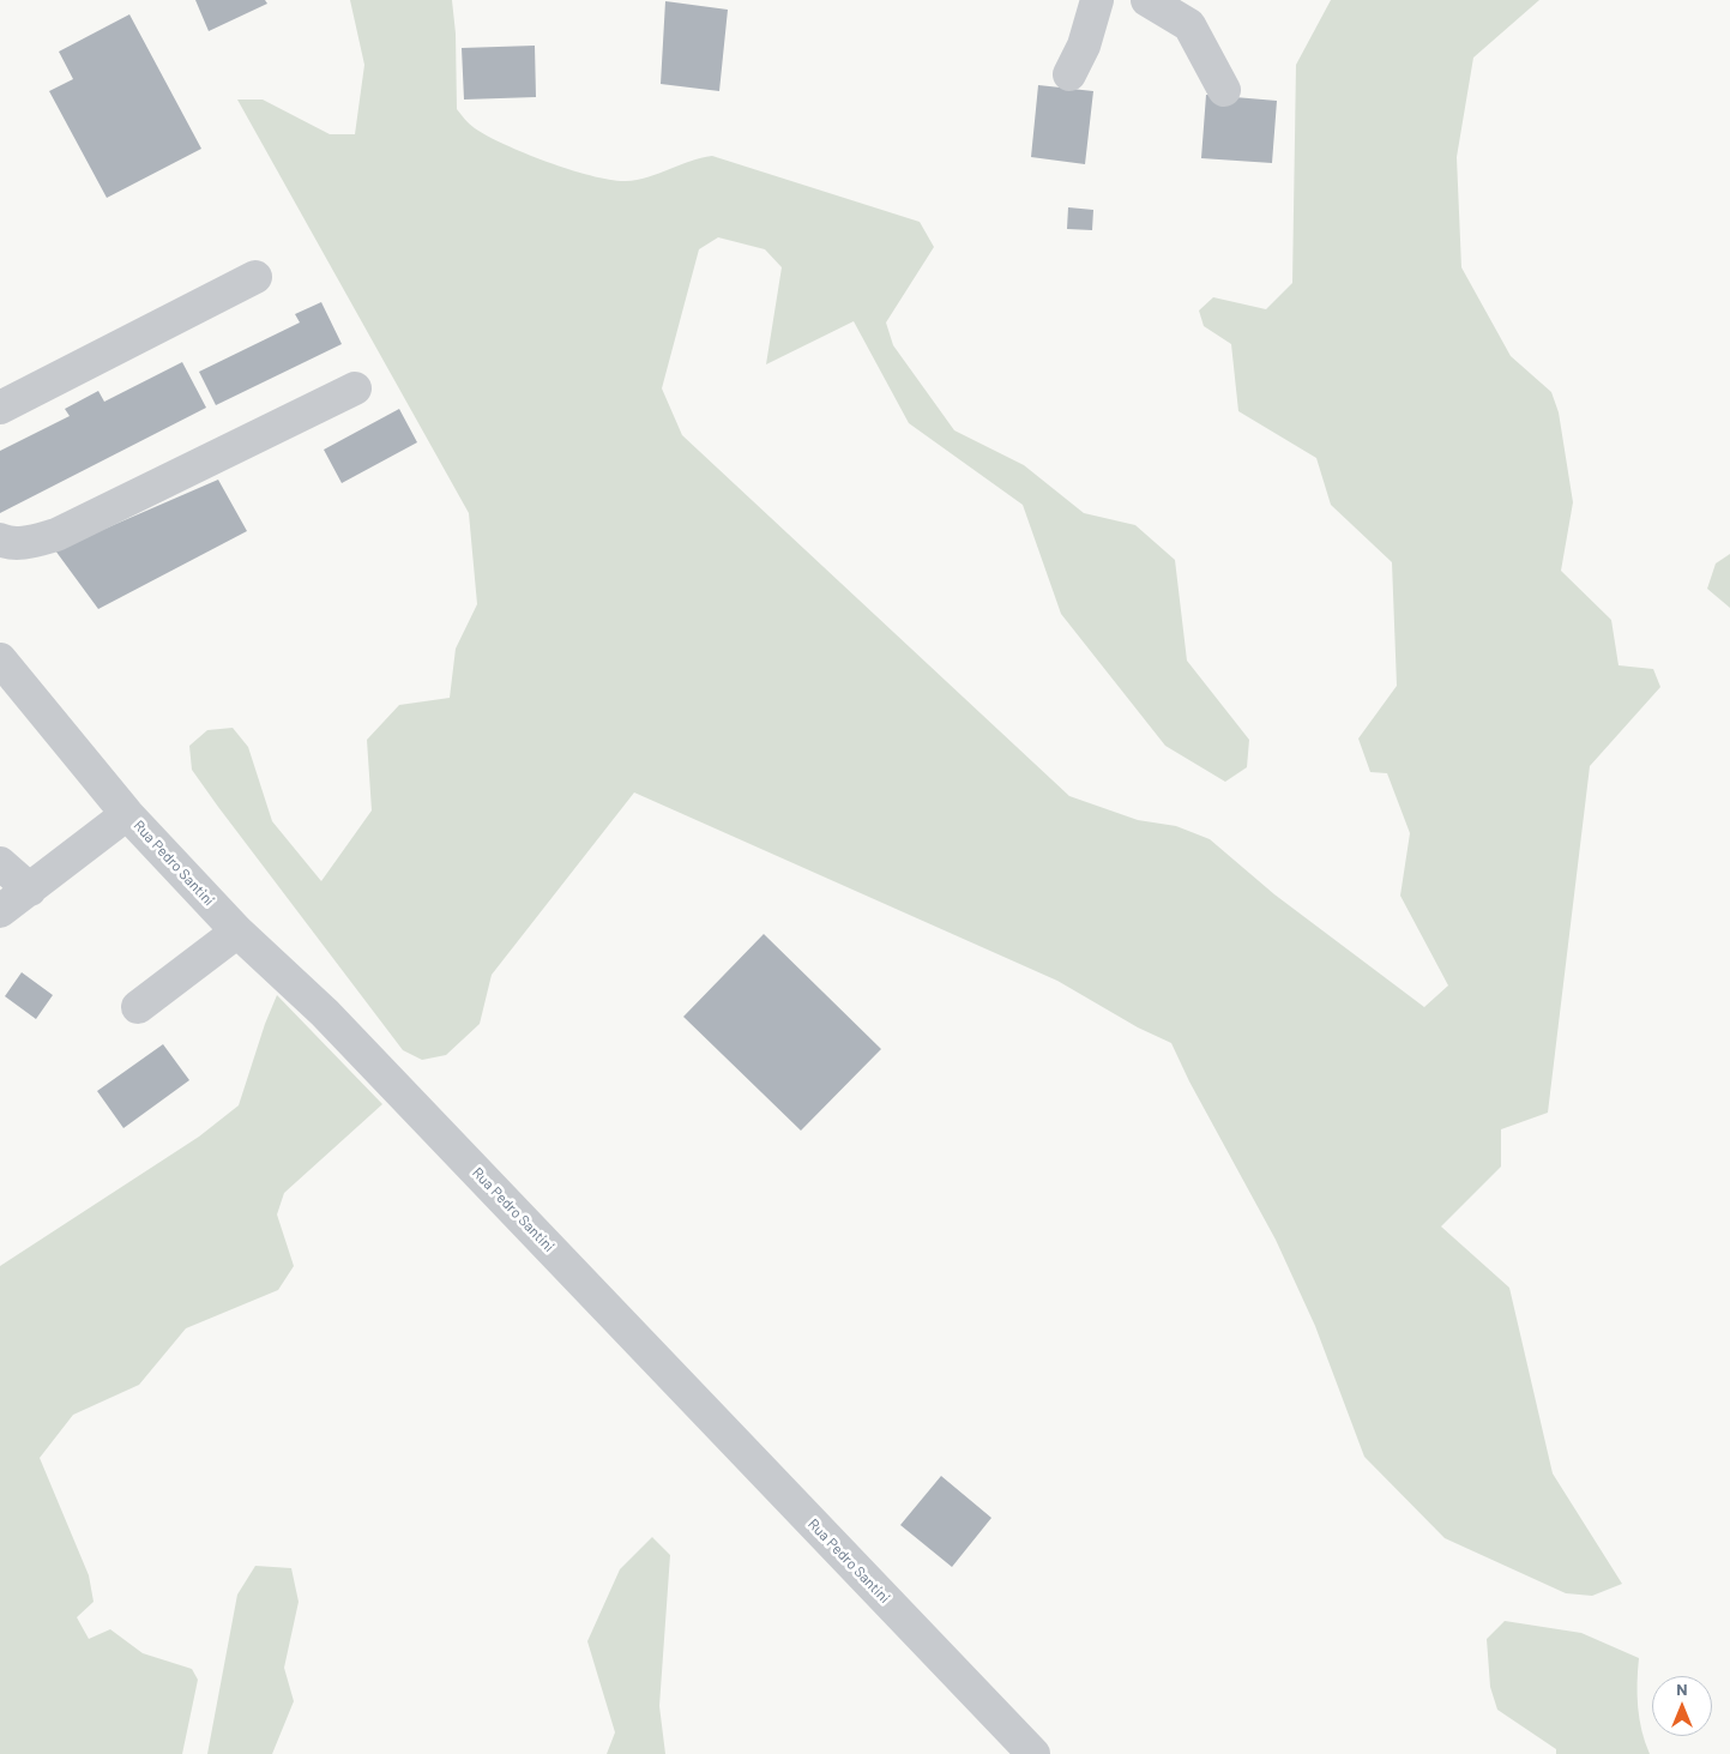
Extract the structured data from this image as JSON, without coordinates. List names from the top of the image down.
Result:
{
  "streets": {
    "street": ["Rua Pedro Santini"]
  },
  "north": "top"
}
